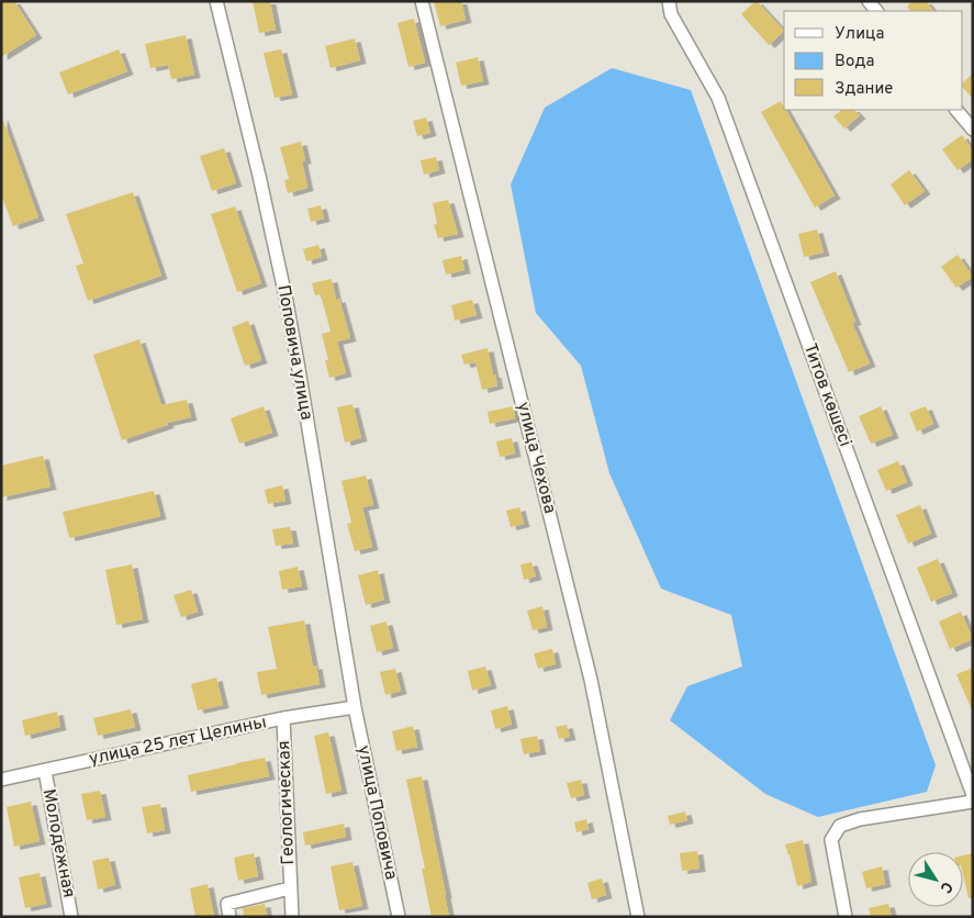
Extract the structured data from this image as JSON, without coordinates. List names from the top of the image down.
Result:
{
  "streets": {
    "street": [
      "Поповича улица",
      "Титов көшесі",
      "улица Чехова",
      "улица 25 лет Целины",
      "Геологическая",
      "улица Поповича",
      "Молодежная"
    ]
  },
  "crossings": [
    ["Поповича улица", "улица 25 лет Целины"],
    ["Поповича улица", "улица Поповича"],
    ["улица 25 лет Целины", "Геологическая"],
    ["улица 25 лет Целины", "улица Поповича"],
    ["улица 25 лет Целины", "Молодежная"]
  ],
  "legend": ["Улица", "Вода", "Здание"],
  "north": "bottom right"
}
